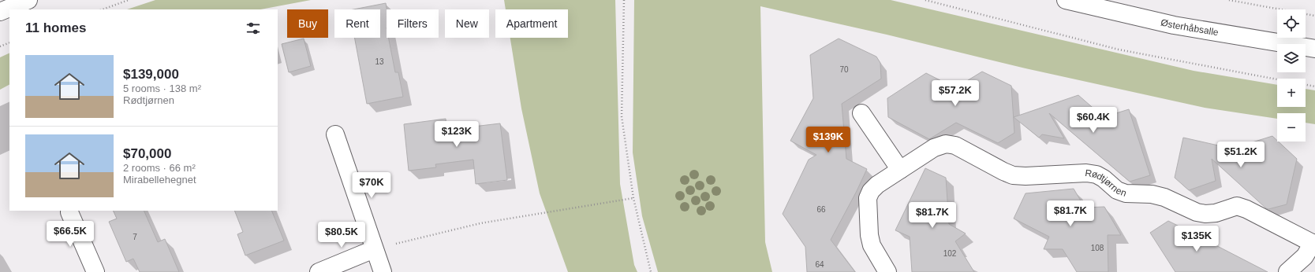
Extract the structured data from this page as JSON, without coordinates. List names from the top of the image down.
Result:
{
  "streets": {
    "street": ["Østerhåbsalle", "Rødtjørnen"]
  },
  "house_numbers": [
    "13",
    "70",
    "66",
    "7",
    "108",
    "102",
    "64"
  ],
  "page": {
    "map_buttons": ["+", "−"],
    "chip": [
      "Buy",
      "Rent",
      "Filters",
      "New",
      "Apartment"
    ],
    "heading": "11 homes",
    "list": [
      {
        "name": "$139,000",
        "note": "5 rooms · 138 m² · Rødtjørnen"
      },
      {
        "name": "$70,000",
        "note": "2 rooms · 66 m² · Mirabellehegnet"
      }
    ],
    "price": [
      "$57.2K",
      "$60.4K",
      "$123K",
      "$139K",
      "$51.2K",
      "$70K",
      "$81.7K",
      "$81.7K",
      "$66.5K",
      "$80.5K",
      "$135K"
    ]
  }
}
